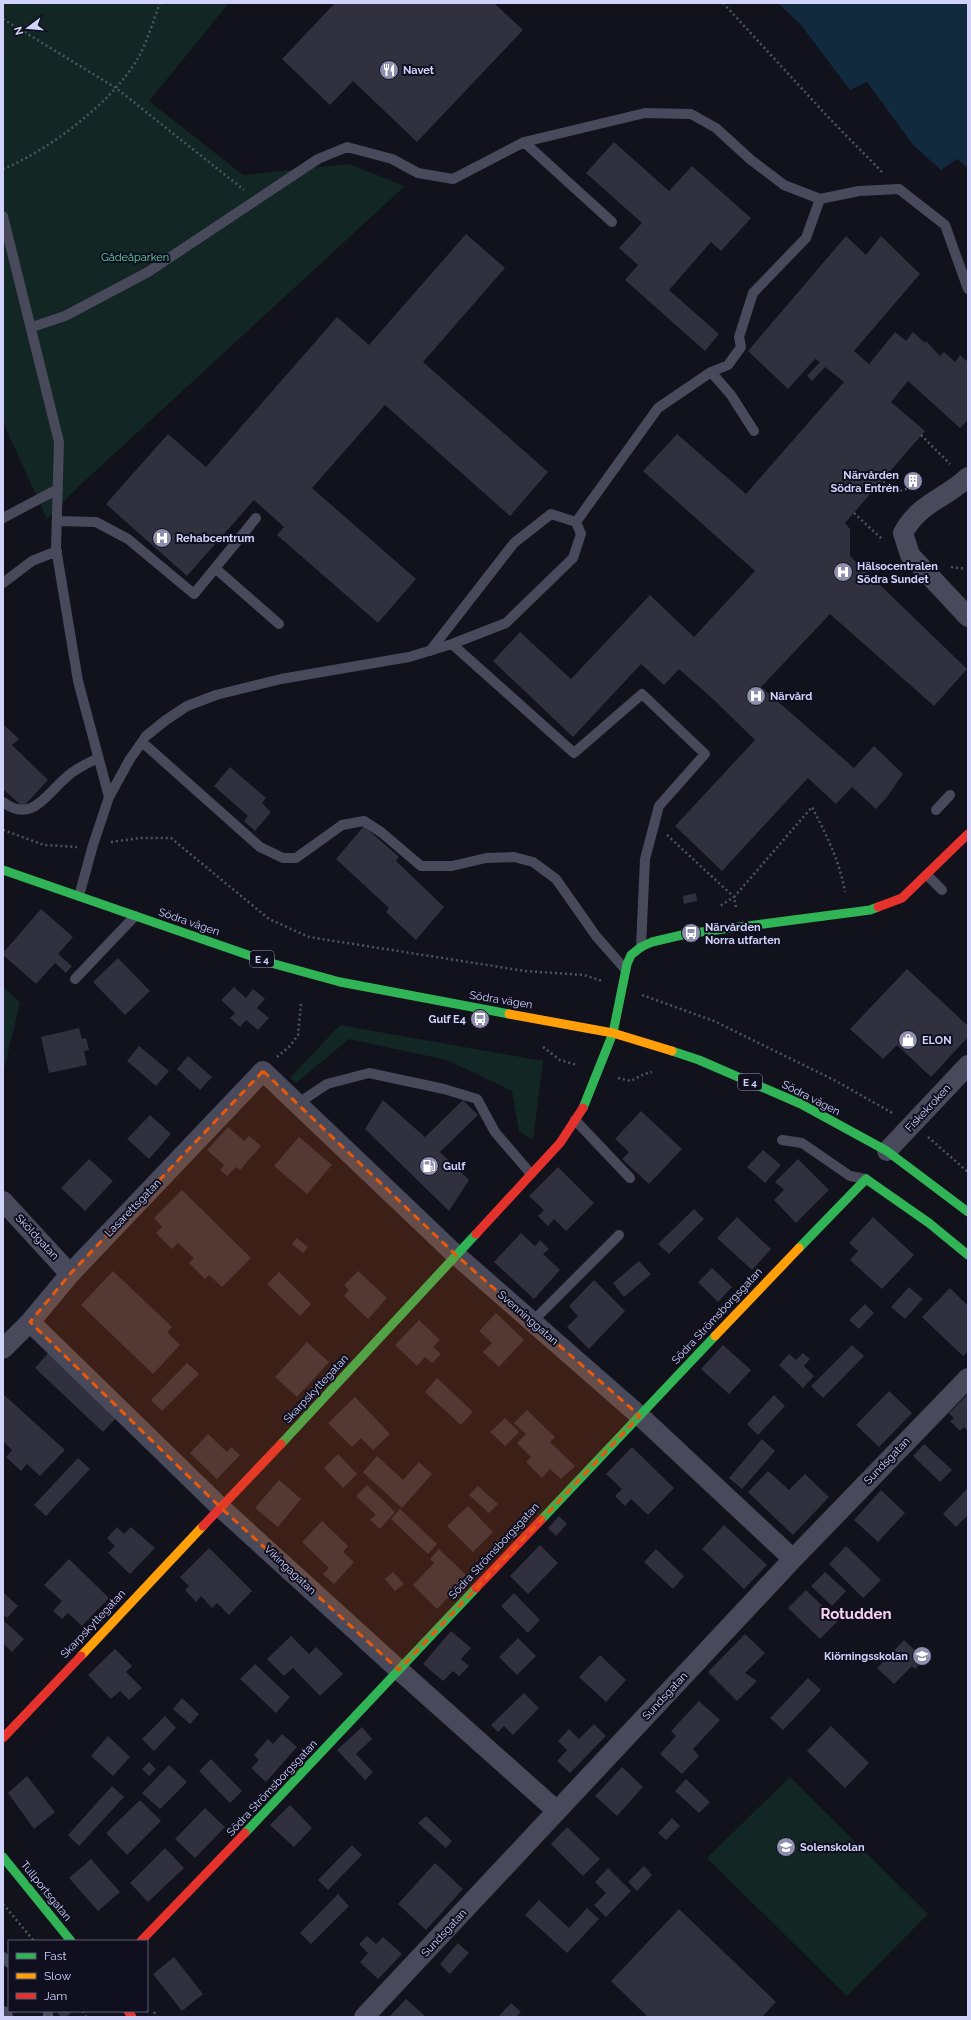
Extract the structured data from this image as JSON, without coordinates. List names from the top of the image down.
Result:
{
  "streets": {
    "main road": [
      "Södra vägen",
      "E 4",
      "Södra Strömsborgsgatan",
      "Skarpskyttegatan",
      "Tullportsgatan"
    ],
    "street": [
      "Fiskekroken",
      "Lasarettsgatan",
      "Sköldgatan",
      "Svenninggatan",
      "Sundsgatan",
      "Vikingagatan"
    ]
  },
  "crossings": [
    ["Södra vägen", "Fiskekroken"],
    ["Södra vägen", "Skarpskyttegatan"],
    ["Lasarettsgatan", "Sköldgatan"],
    ["Lasarettsgatan", "Svenninggatan"],
    ["Lasarettsgatan", "Vikingagatan"],
    ["Södra Strömsborgsgatan", "Svenninggatan"],
    ["Södra Strömsborgsgatan", "Vikingagatan"],
    ["Svenninggatan", "Skarpskyttegatan"],
    ["Svenninggatan", "Sundsgatan"],
    ["Skarpskyttegatan", "Vikingagatan"],
    ["Sundsgatan", "Vikingagatan"]
  ],
  "districts": ["Rotudden"],
  "parks": ["Gådeåparken"],
  "places": {
    "restaurant": ["Navet"],
    "building": ["Närvården Södra Entrén"],
    "hospital": ["Rehabcentrum", "Hälsocentralen Södra Sundet", "Närvård"],
    "bus stop": ["Närvården Norra utfarten", "Gulf E4"],
    "shop": ["ELON"],
    "fuel station": ["Gulf"],
    "school or university": ["Kiörningsskolan", "Solenskolan"]
  },
  "legend": ["Fast", "Slow", "Jam"],
  "north": "left"
}
